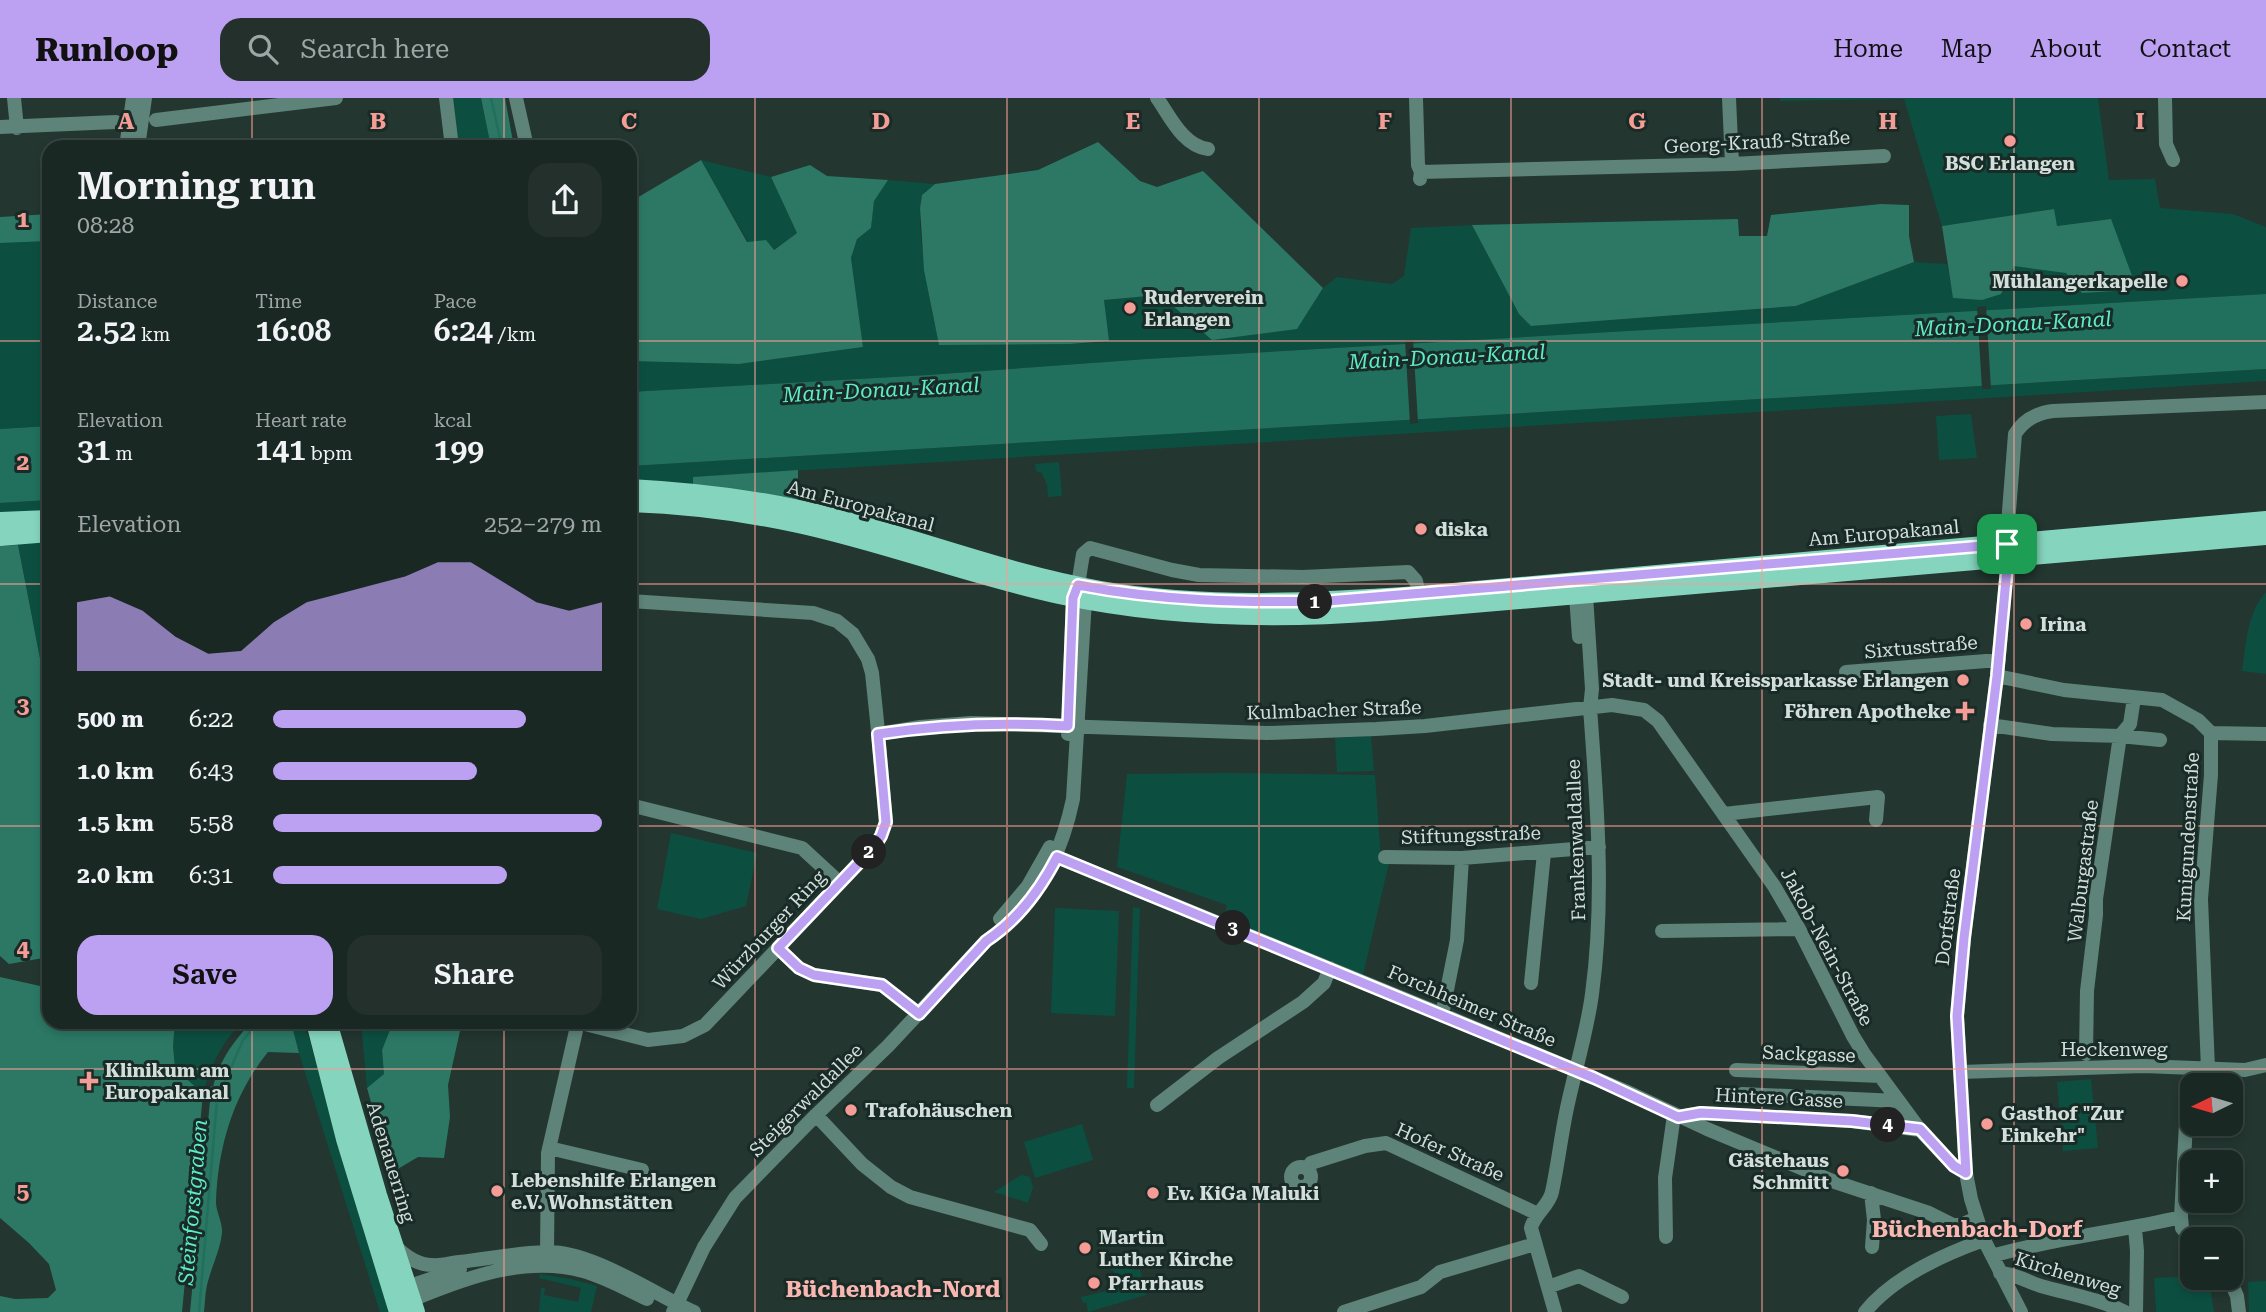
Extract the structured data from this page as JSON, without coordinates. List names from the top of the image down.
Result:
{
  "streets": {
    "main road": ["Am Europakanal", "Adenauerring"],
    "street": [
      "Georg-Krauß-Straße",
      "Sixtusstraße",
      "Kulmbacher Straße",
      "Stiftungsstraße",
      "Kunigundenstraße",
      "Frankenwaldallee",
      "Walburgastraße",
      "Dorfstraße",
      "Würzburger Ring",
      "Jakob-Nein-Straße",
      "Forchheimer Straße",
      "Heckenweg",
      "Sackgasse",
      "Hintere Gasse",
      "Steigerwaldallee",
      "Hofer Straße",
      "Kirchenweg"
    ]
  },
  "crossings": [
    ["Am Europakanal", "Frankenwaldallee"],
    ["Am Europakanal", "Dorfstraße"],
    ["Am Europakanal", "Steigerwaldallee"],
    ["Sixtusstraße", "Dorfstraße"],
    ["Kulmbacher Straße", "Frankenwaldallee"],
    ["Kulmbacher Straße", "Würzburger Ring"],
    ["Kulmbacher Straße", "Jakob-Nein-Straße"],
    ["Kulmbacher Straße", "Steigerwaldallee"],
    ["Stiftungsstraße", "Frankenwaldallee"],
    ["Kunigundenstraße", "Heckenweg"],
    ["Frankenwaldallee", "Jakob-Nein-Straße"],
    ["Frankenwaldallee", "Forchheimer Straße"],
    ["Frankenwaldallee", "Hofer Straße"],
    ["Dorfstraße", "Jakob-Nein-Straße"],
    ["Dorfstraße", "Forchheimer Straße"],
    ["Dorfstraße", "Heckenweg"],
    ["Dorfstraße", "Kirchenweg"],
    ["Jakob-Nein-Straße", "Sackgasse"],
    ["Jakob-Nein-Straße", "Hintere Gasse"],
    ["Forchheimer Straße", "Hintere Gasse"],
    ["Forchheimer Straße", "Steigerwaldallee"]
  ],
  "districts": ["Büchenbach-Dorf", "Büchenbach-Nord"],
  "water": ["Main-Donau-Kanal", "Steinforstgraben"],
  "places": {
    "other": [
      "BSC Erlangen",
      "Mühlangerkapelle",
      "Ruderverein Erlangen",
      "diska",
      "Irina",
      "Stadt- und Kreissparkasse Erlangen",
      "Trafohäuschen",
      "Gasthof \"Zur Einkehr\"",
      "Gästehaus Schmitt",
      "Lebenshilfe Erlangen e.V. Wohnstätten",
      "Ev. KiGa Maluki",
      "Martin Luther Kirche",
      "Pfarrhaus"
    ],
    "health": ["Föhren Apotheke", "Klinikum am Europakanal"]
  },
  "north": "left",
  "page": {
    "header": "Runloop",
    "search": "Search here",
    "nav": [
      "Home",
      "Map",
      "About",
      "Contact"
    ],
    "heading": ["Morning run", "08:28"],
    "stats": [
      ["Distance", "2.52 km"],
      ["Time", "16:08"],
      ["Pace", "6:24 /km"],
      ["Elevation", "31 m"],
      ["Heart rate", "141 bpm"],
      ["kcal", "199"]
    ],
    "chart": ["Elevation", "252–279 m"],
    "pins": [
      "1",
      "2",
      "3",
      "4"
    ],
    "list": [
      {
        "name": "500 m",
        "note": "6:22"
      },
      {
        "name": "1.0 km",
        "note": "6:43"
      },
      {
        "name": "1.5 km",
        "note": "5:58"
      },
      {
        "name": "2.0 km",
        "note": "6:31"
      }
    ],
    "buttons": ["Save", "Share"],
    "map_buttons": ["+", "−"]
  },
  "grid": {
    "columns": [
      "A",
      "B",
      "C",
      "D",
      "E",
      "F",
      "G",
      "H",
      "I"
    ],
    "rows": [
      "1",
      "2",
      "3",
      "4",
      "5"
    ]
  }
}
